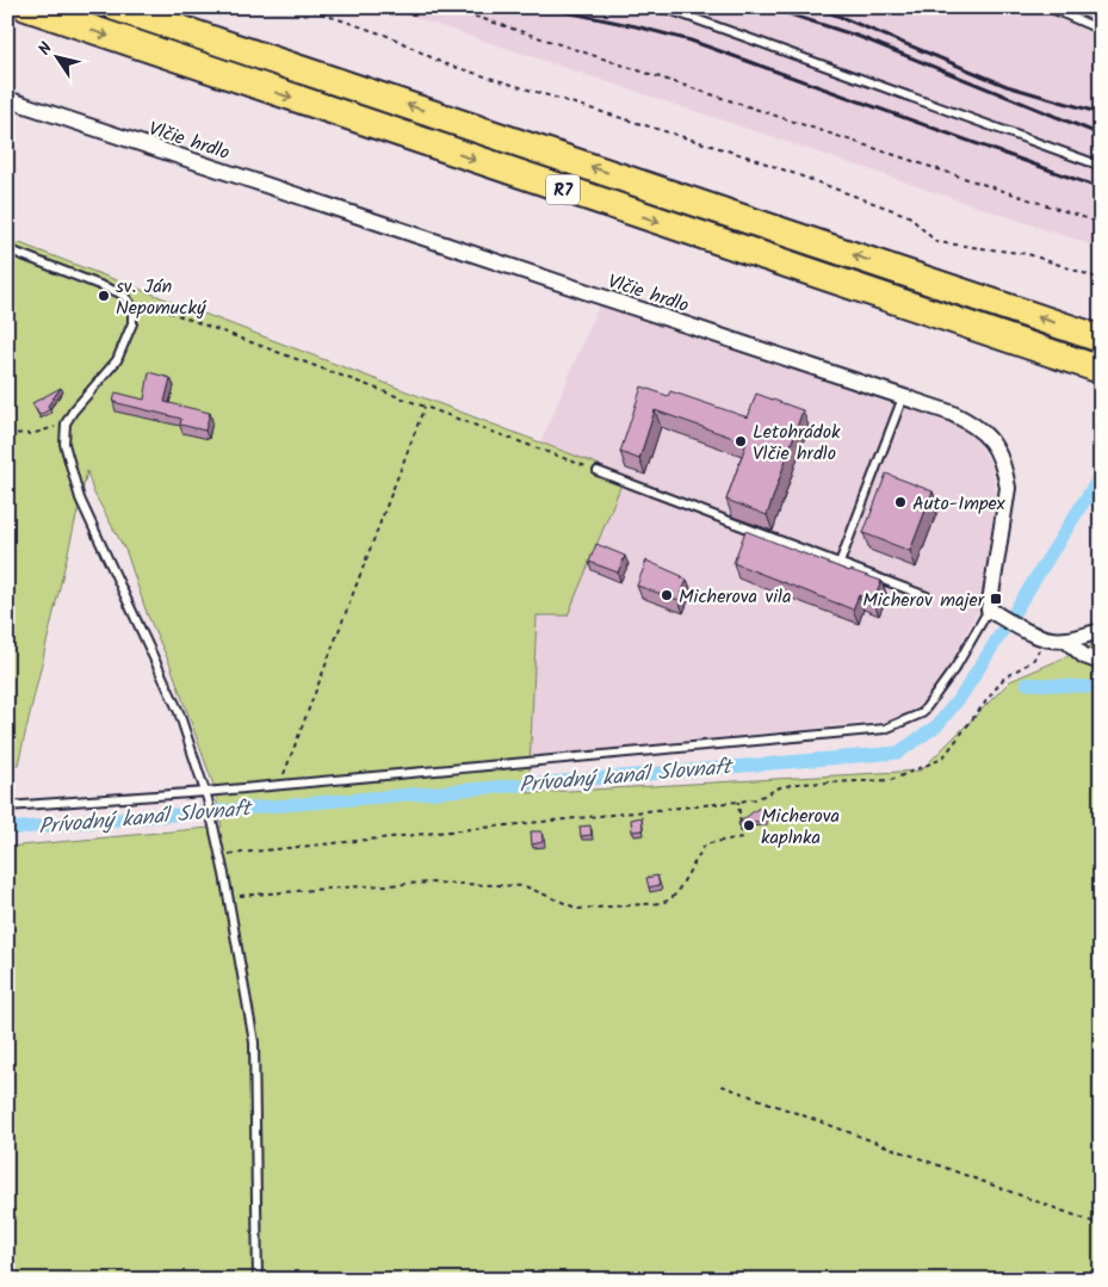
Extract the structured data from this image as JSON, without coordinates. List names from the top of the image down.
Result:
{
  "streets": {
    "highway": ["R7"],
    "street": ["Vlčie hrdlo"]
  },
  "water": ["Prívodný kanál Slovnaft"],
  "places": {
    "other": [
      "sv. Ján Nepomucký",
      "Letohrádok Vlčie hrdlo",
      "Auto-Impex",
      "Micherova vila",
      "Micherova kaplnka"
    ],
    "transit": ["Micherov majer"]
  },
  "north": "top left"
}
